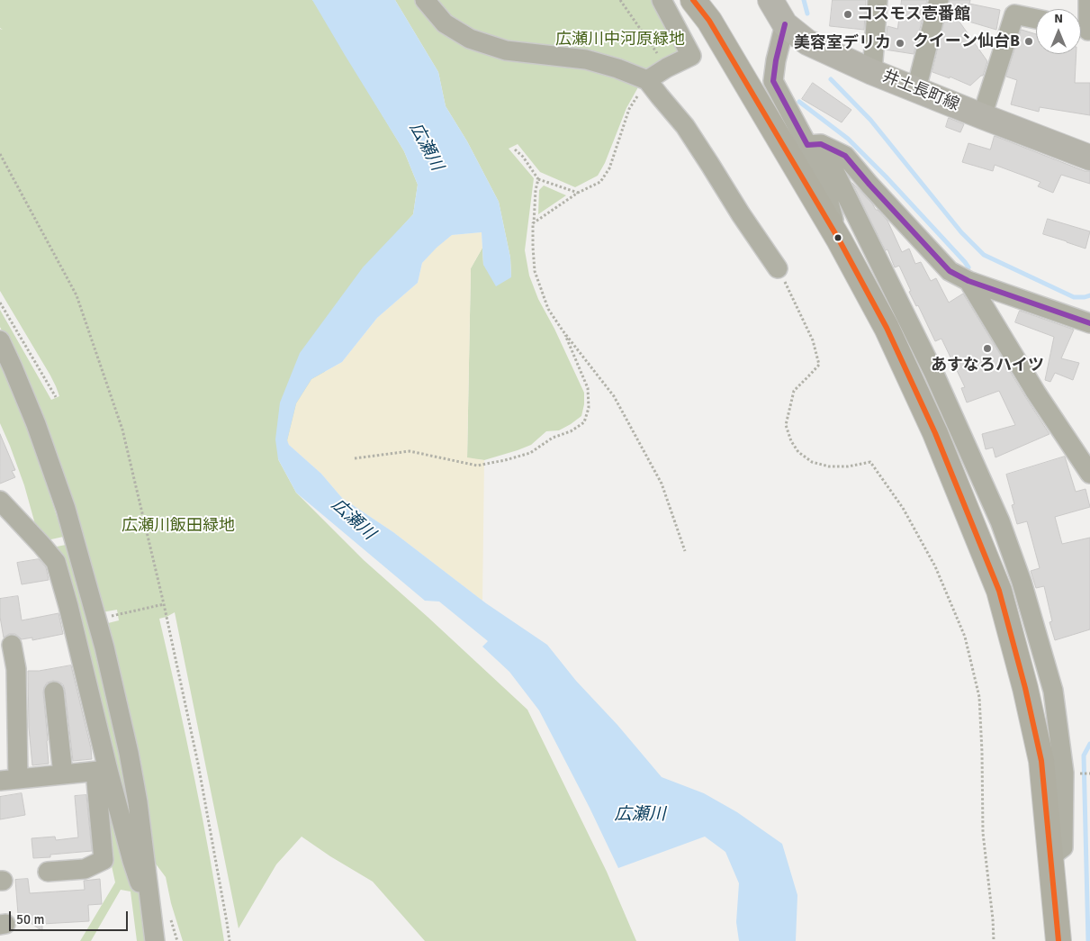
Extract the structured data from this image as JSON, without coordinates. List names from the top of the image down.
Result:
{
  "streets": {
    "main road": ["井土長町線"]
  },
  "water": ["広瀬川"],
  "parks": ["広瀬川中河原緑地", "広瀬川飯田緑地"],
  "places": [
    "コスモス壱番館",
    "クイーン仙台B",
    "美容室デリカ",
    "あすなろハイツ"
  ],
  "scale_bar": "50 m",
  "north": "top"
}
